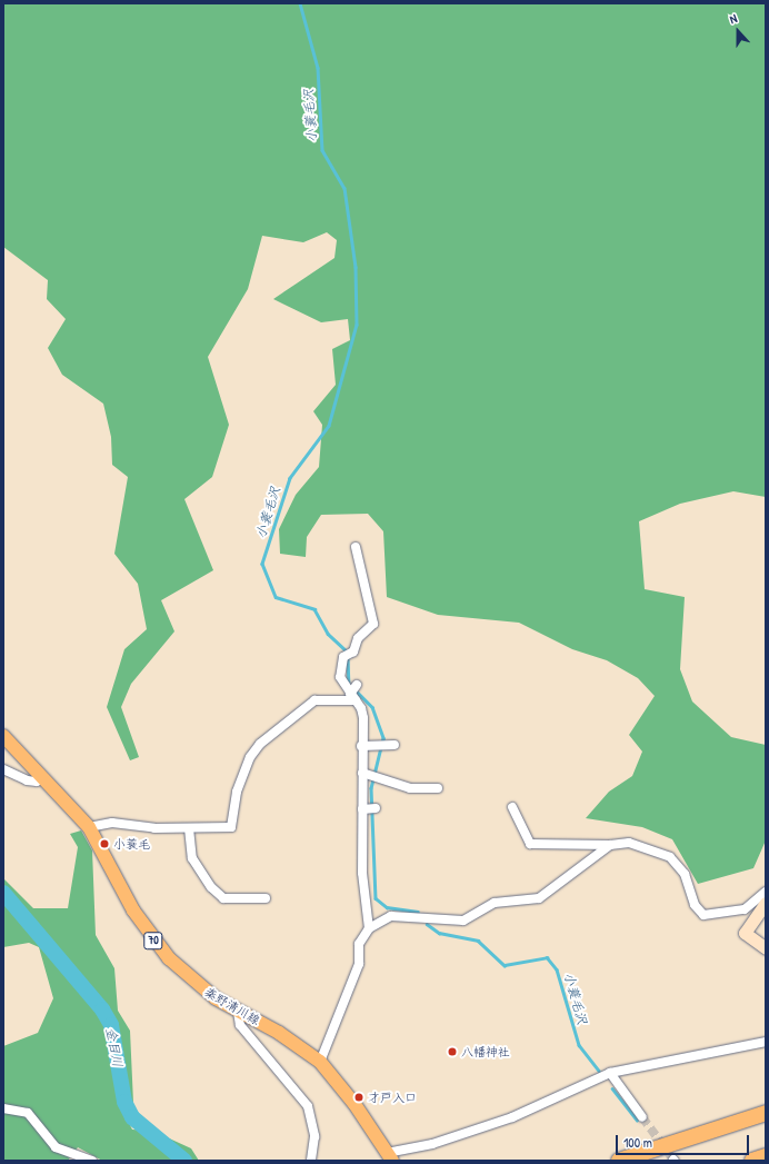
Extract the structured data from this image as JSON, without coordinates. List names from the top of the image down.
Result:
{
  "streets": {
    "main road": ["70", "秦野清川線"]
  },
  "water": ["小蓑毛沢", "金目川"],
  "places": ["小蓑毛", "八幡神社", "才戸入口"],
  "scale_bar": "100 m",
  "north": "top"
}
